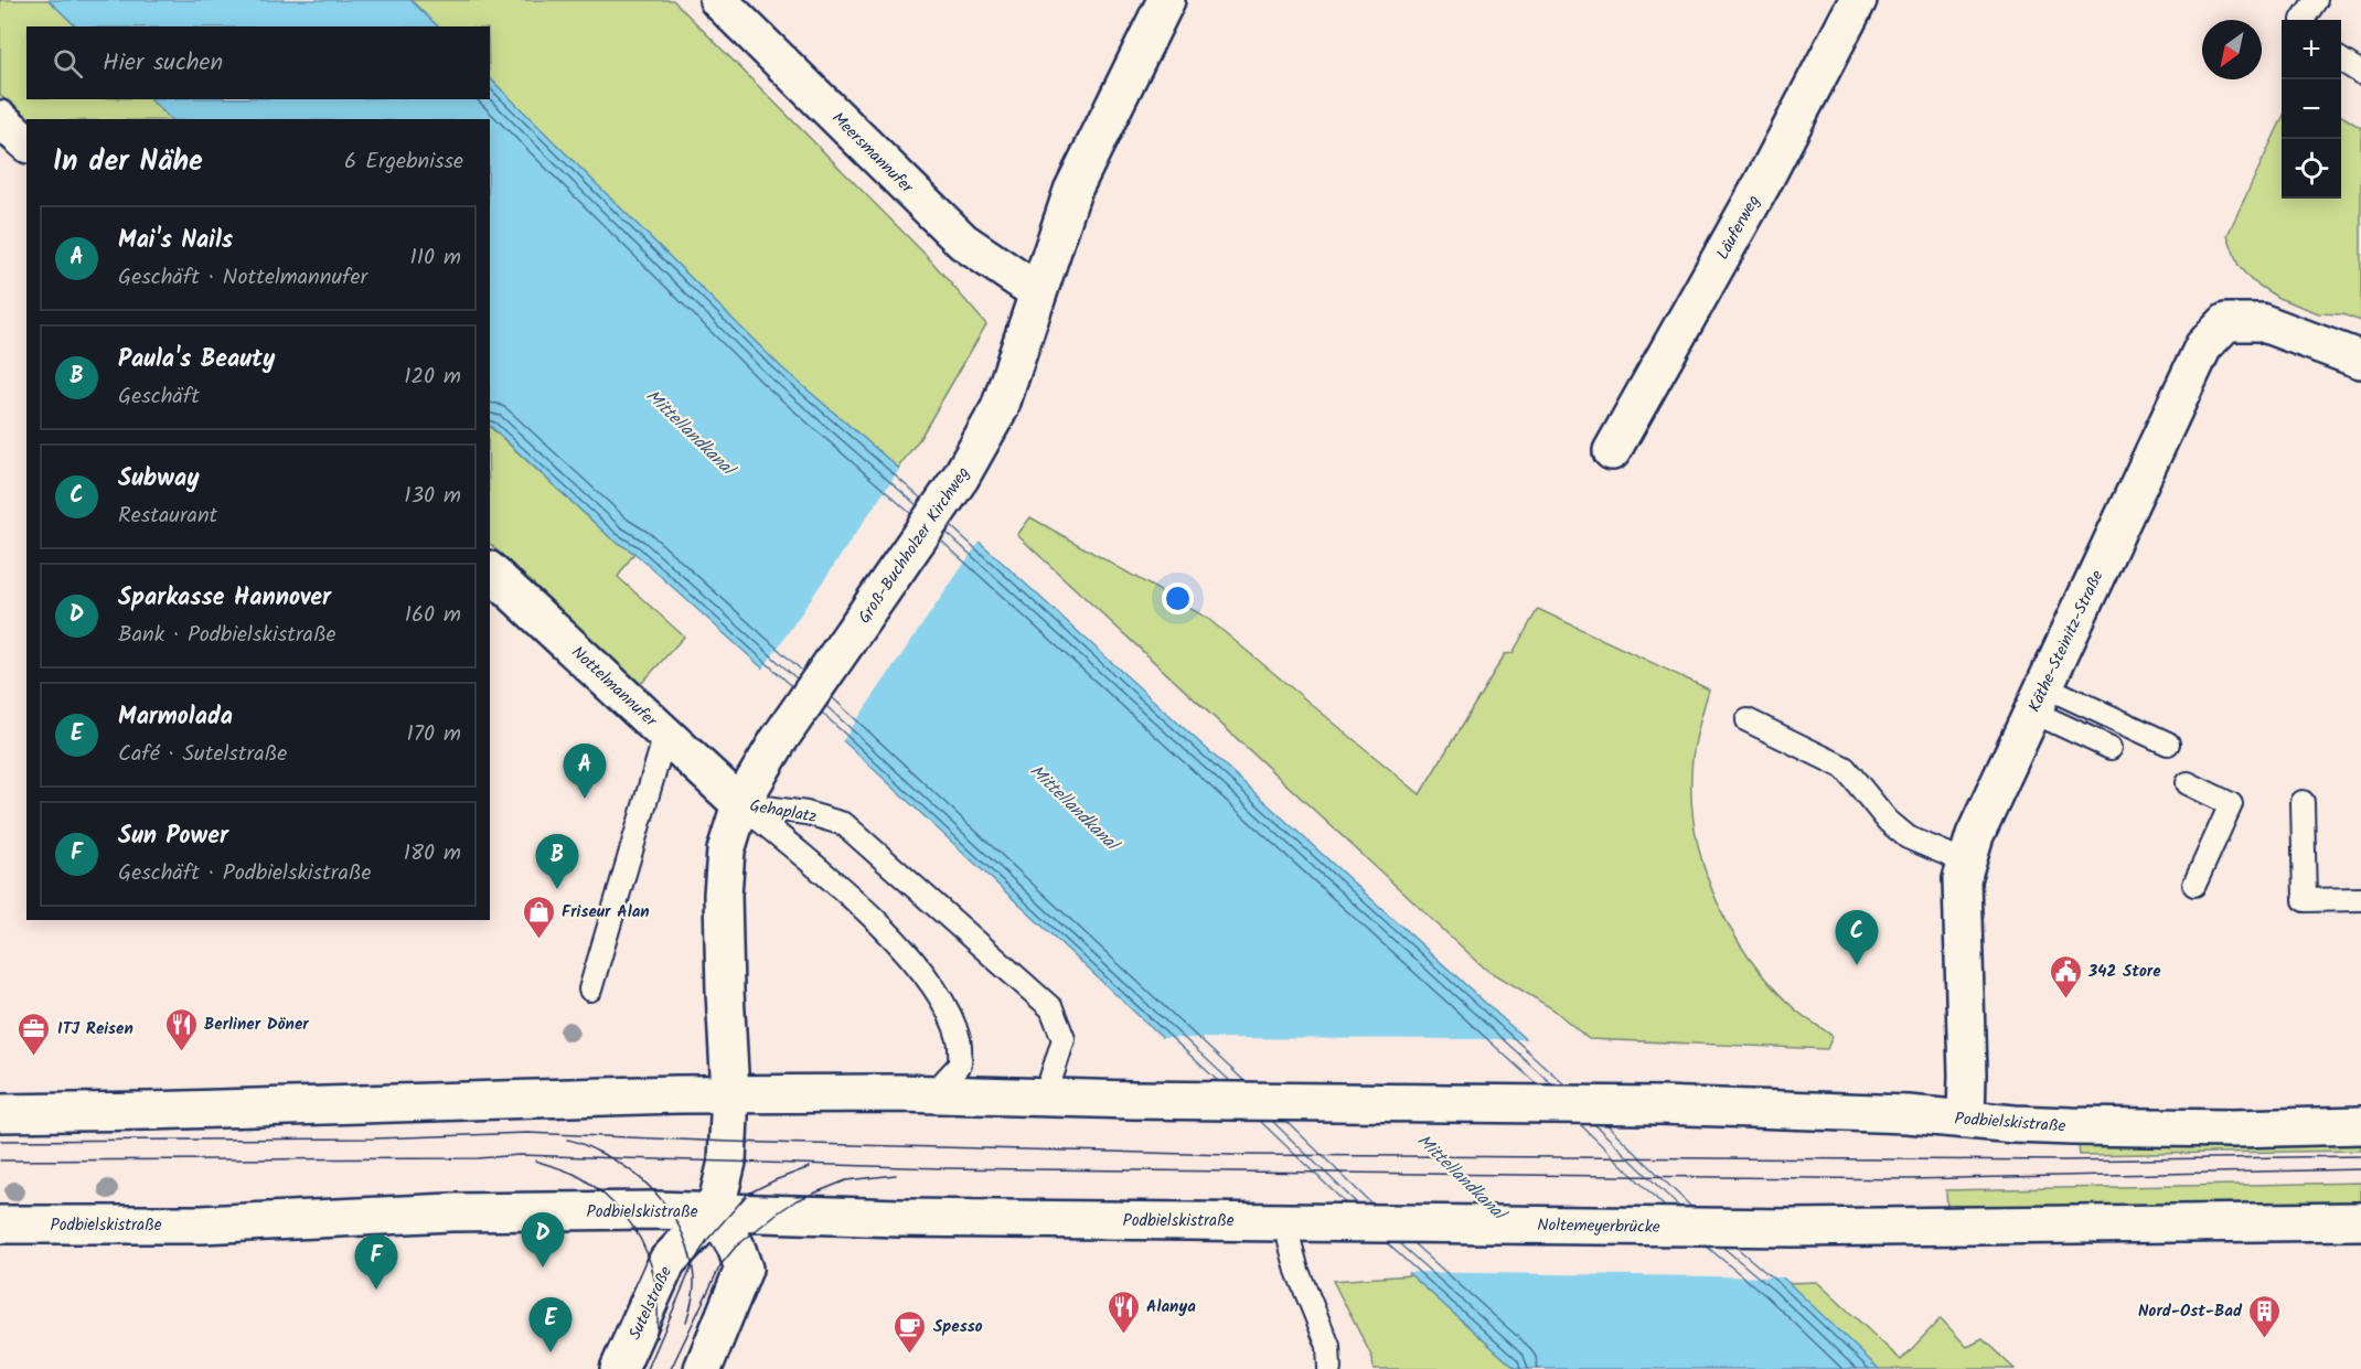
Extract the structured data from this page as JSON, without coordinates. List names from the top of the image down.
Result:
{
  "streets": {
    "main road": [
      "Meersmannufer",
      "Läuferweg",
      "Groß-Buchholzer Kirchweg",
      "Käthe-Steinitz-Straße",
      "Nottelmannufer",
      "Podbielskistraße",
      "Noltemeyerbrücke",
      "Sutelstraße"
    ],
    "lane": ["Gehaplatz"]
  },
  "crossings": [
    ["Meersmannufer", "Groß-Buchholzer Kirchweg"],
    ["Groß-Buchholzer Kirchweg", "Nottelmannufer"],
    ["Groß-Buchholzer Kirchweg", "Gehaplatz"],
    ["Groß-Buchholzer Kirchweg", "Sutelstraße"],
    ["Käthe-Steinitz-Straße", "Podbielskistraße"],
    ["Nottelmannufer", "Gehaplatz"],
    ["Gehaplatz", "Podbielskistraße"],
    ["Podbielskistraße", "Noltemeyerbrücke"],
    ["Podbielskistraße", "Sutelstraße"]
  ],
  "water": ["Mittellandkanal"],
  "places": {
    "shop": ["Friseur Alan"],
    "public building": ["342 Store"],
    "restaurant": ["Berliner Döner", "Alanya"],
    "office": ["ITJ Reisen"],
    "building": ["Nord-Ost-Bad"],
    "cafe": ["Spesso"]
  },
  "north": "bottom left",
  "page": {
    "map_buttons": ["+", "−"],
    "search": "Hier suchen",
    "heading": ["In der Nähe", "6 Ergebnisse"],
    "list": [
      {
        "mark": "A",
        "name": "Mai's Nails",
        "note": "Geschäft · Nottelmannufer",
        "value": "110 m"
      },
      {
        "mark": "B",
        "name": "Paula's Beauty",
        "note": "Geschäft",
        "value": "120 m"
      },
      {
        "mark": "C",
        "name": "Subway",
        "note": "Restaurant",
        "value": "130 m"
      },
      {
        "mark": "D",
        "name": "Sparkasse Hannover",
        "note": "Bank · Podbielskistraße",
        "value": "160 m"
      },
      {
        "mark": "E",
        "name": "Marmolada",
        "note": "Café · Sutelstraße",
        "value": "170 m"
      },
      {
        "mark": "F",
        "name": "Sun Power",
        "note": "Geschäft · Podbielskistraße",
        "value": "180 m"
      }
    ],
    "pins": [
      "A",
      "B",
      "C",
      "D",
      "F",
      "E"
    ]
  }
}
